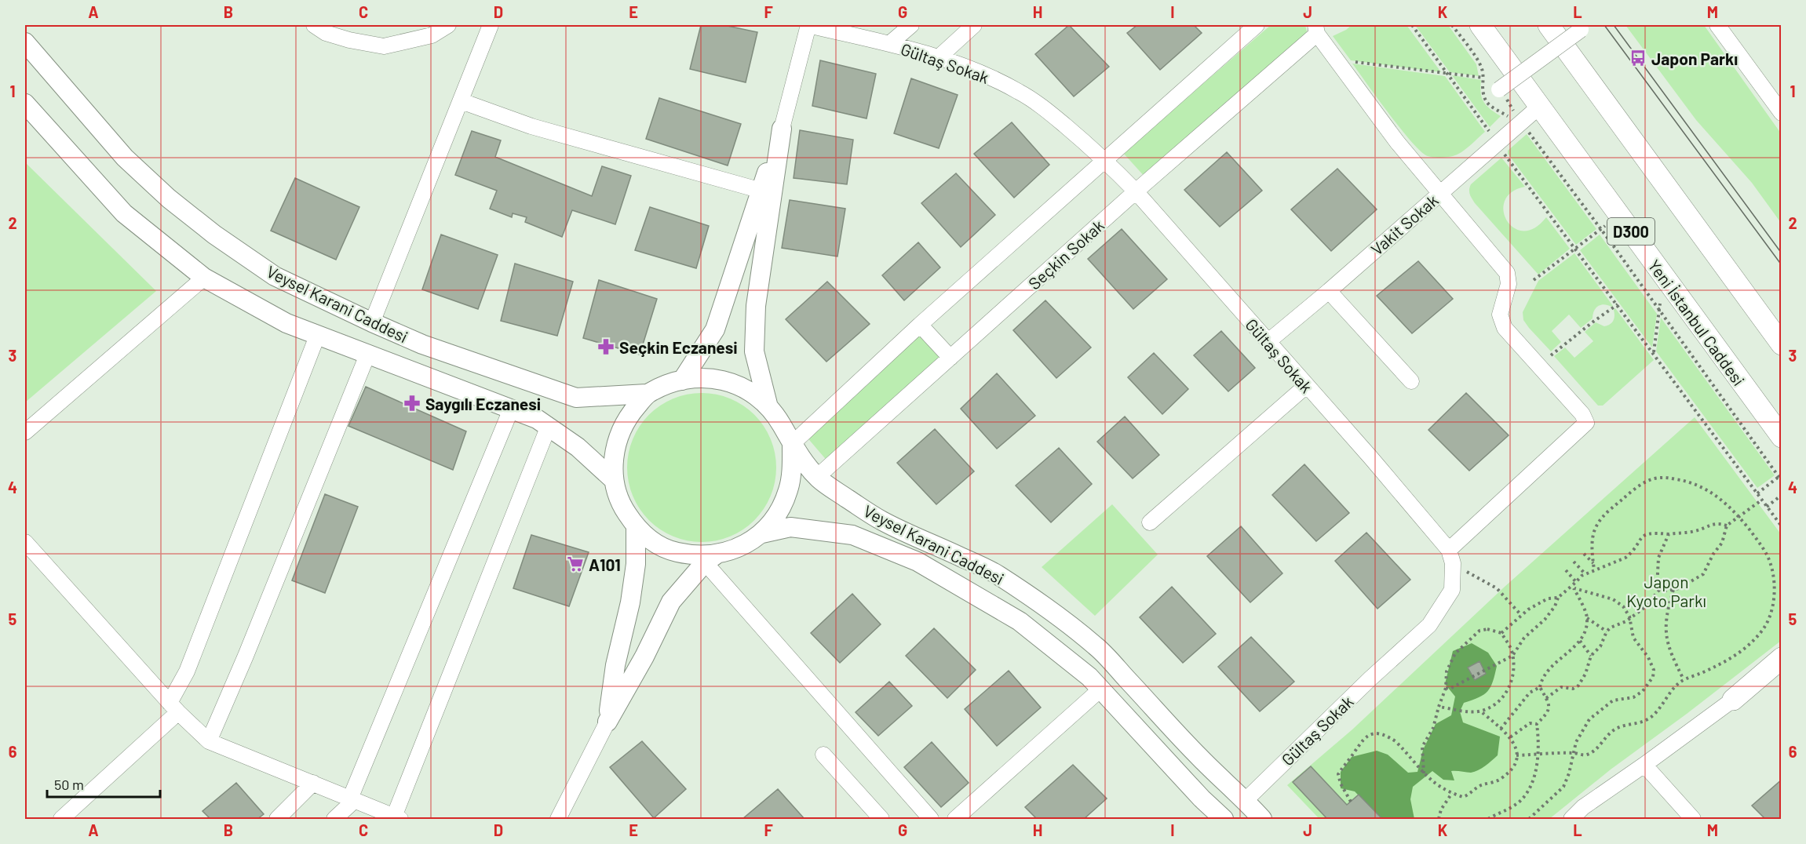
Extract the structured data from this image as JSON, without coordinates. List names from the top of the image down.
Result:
{
  "streets": {
    "highway": ["D300", "Yeni İstanbul Caddesi"],
    "main road": ["Veysel Karani Caddesi"],
    "street": ["Gültaş Sokak", "Vakit Sokak", "Seçkin Sokak"]
  },
  "crossings": [
    ["Gültaş Sokak", "Vakit Sokak"],
    ["Gültaş Sokak", "Seçkin Sokak"],
    ["Gültaş Sokak", "Veysel Karani Caddesi"],
    ["Vakit Sokak", "Yeni İstanbul Caddesi"],
    ["Seçkin Sokak", "Veysel Karani Caddesi"]
  ],
  "parks": ["Japon Kyoto Parkı"],
  "places": {
    "bus stop": ["Japon Parkı"],
    "pharmacy": ["Seçkin Eczanesi", "Saygılı Eczanesi"],
    "supermarket": ["A101"]
  },
  "scale_bar": "50 m",
  "grid": {
    "columns": [
      "A",
      "B",
      "C",
      "D",
      "E",
      "F",
      "G",
      "H",
      "I",
      "J",
      "K",
      "L",
      "M"
    ],
    "rows": [
      "1",
      "2",
      "3",
      "4",
      "5",
      "6"
    ]
  }
}
